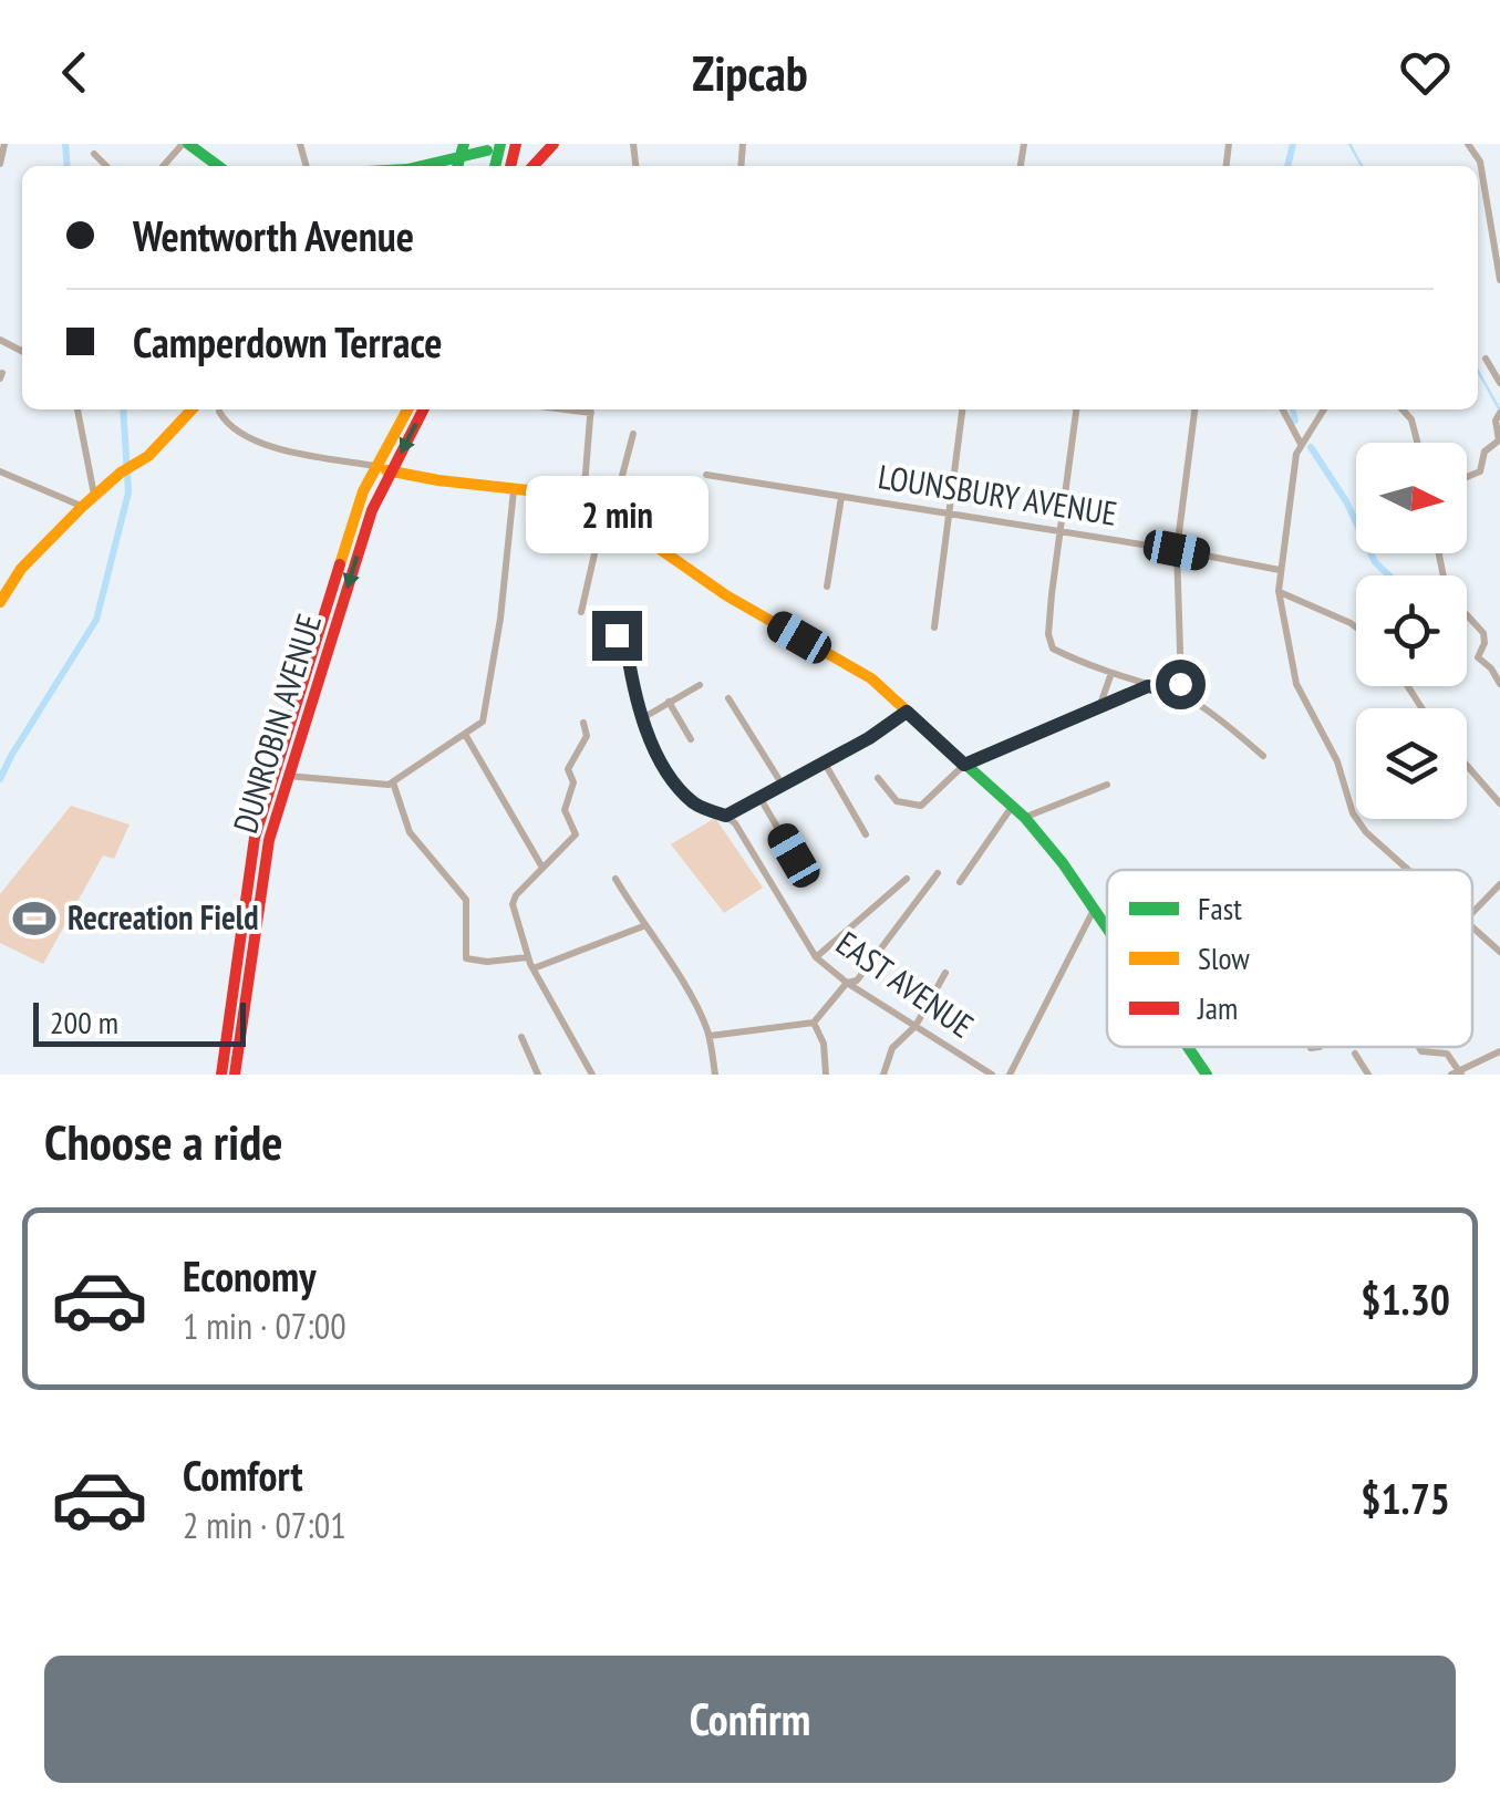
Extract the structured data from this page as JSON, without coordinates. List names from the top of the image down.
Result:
{
  "streets": {
    "main road": ["DUNROBIN AVENUE"],
    "street": ["LOUNSBURY AVENUE", "EAST AVENUE"]
  },
  "places": {
    "sports": ["Recreation Field"]
  },
  "legend": ["Fast", "Slow", "Jam"],
  "scale_bar": "200 m",
  "north": "right",
  "page": {
    "header": "Zipcab",
    "banner": ["Wentworth Avenue", "Camperdown Terrace"],
    "bubble": "2 min",
    "scale": "200 m",
    "heading": "Choose a ride",
    "list": [
      {
        "name": "Economy",
        "note": "1 min · 07:00",
        "value": "$1.30"
      },
      {
        "name": "Comfort",
        "note": "2 min · 07:01",
        "value": "$1.75"
      }
    ],
    "buttons": "Confirm"
  }
}
